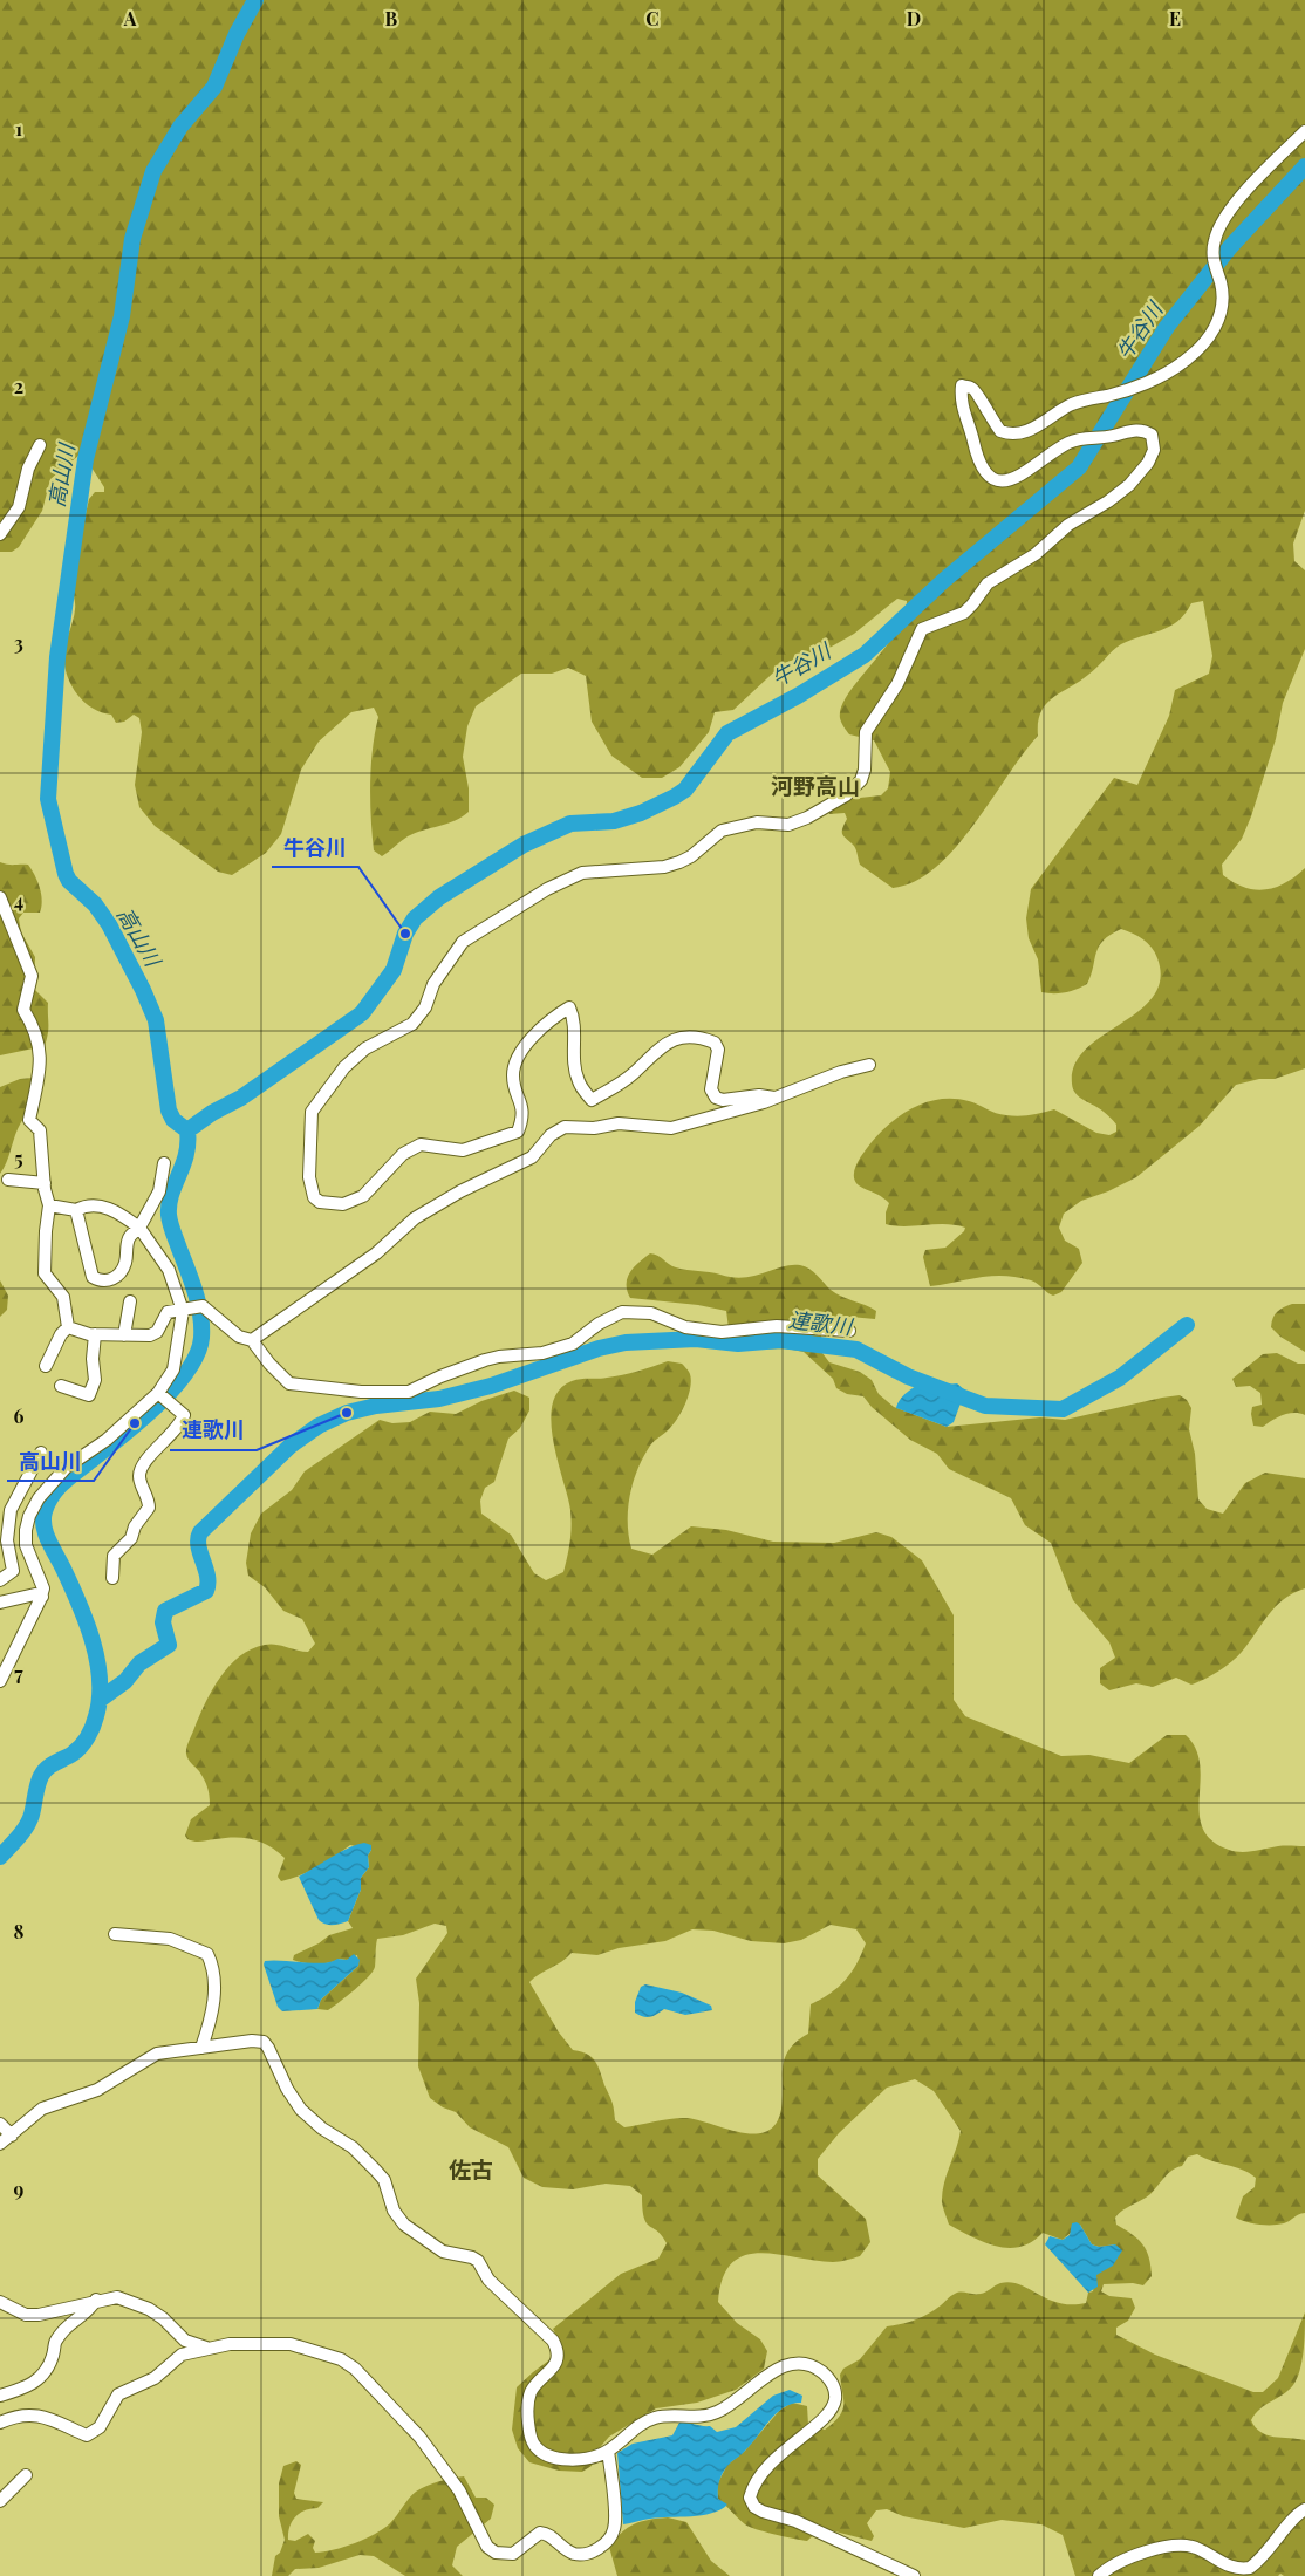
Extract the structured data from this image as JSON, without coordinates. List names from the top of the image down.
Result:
{
  "districts": ["河野高山", "佐古"],
  "water": ["牛谷川", "高山川", "連歌川"],
  "places": ["牛谷川", "連歌川", "高山川"],
  "grid": {
    "columns": [
      "A",
      "B",
      "C",
      "D",
      "E"
    ],
    "rows": [
      "1",
      "2",
      "3",
      "4",
      "5",
      "6",
      "7",
      "8",
      "9"
    ]
  }
}
